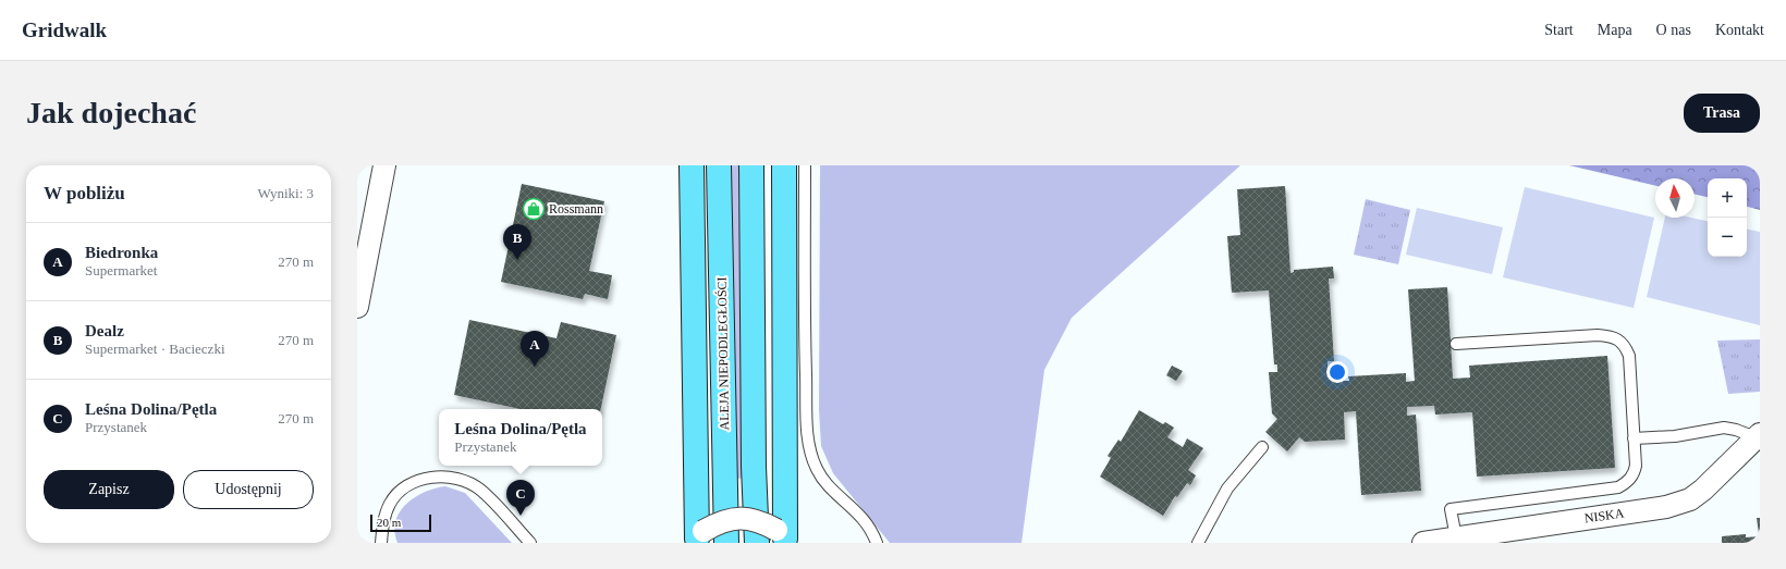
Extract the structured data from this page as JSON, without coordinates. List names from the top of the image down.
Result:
{
  "streets": {
    "main road": ["ALEJA NIEPODLEGŁOŚCI"],
    "street": ["NISKA"]
  },
  "places": {
    "shop": ["Rossmann"]
  },
  "scale_bar": "20 m",
  "north": "top",
  "page": {
    "header": "Gridwalk",
    "nav": [
      "Start",
      "Mapa",
      "O nas",
      "Kontakt"
    ],
    "buttons": [
      "Trasa",
      ["Zapisz", "Udostępnij"]
    ],
    "title": "Jak dojechać",
    "heading": ["W pobliżu", "Wyniki: 3"],
    "map_buttons": ["+", "−"],
    "list": [
      {
        "mark": "A",
        "name": "Biedronka",
        "note": "Supermarket",
        "value": "270 m"
      },
      {
        "mark": "B",
        "name": "Dealz",
        "note": "Supermarket · Bacieczki",
        "value": "270 m"
      },
      {
        "mark": "C",
        "name": "Leśna Dolina/Pętla",
        "note": "Przystanek",
        "value": "270 m"
      }
    ],
    "pins": ["B", "A", "C"],
    "popup": ["Leśna Dolina/Pętla", "Przystanek"],
    "scale": "20 m"
  }
}
